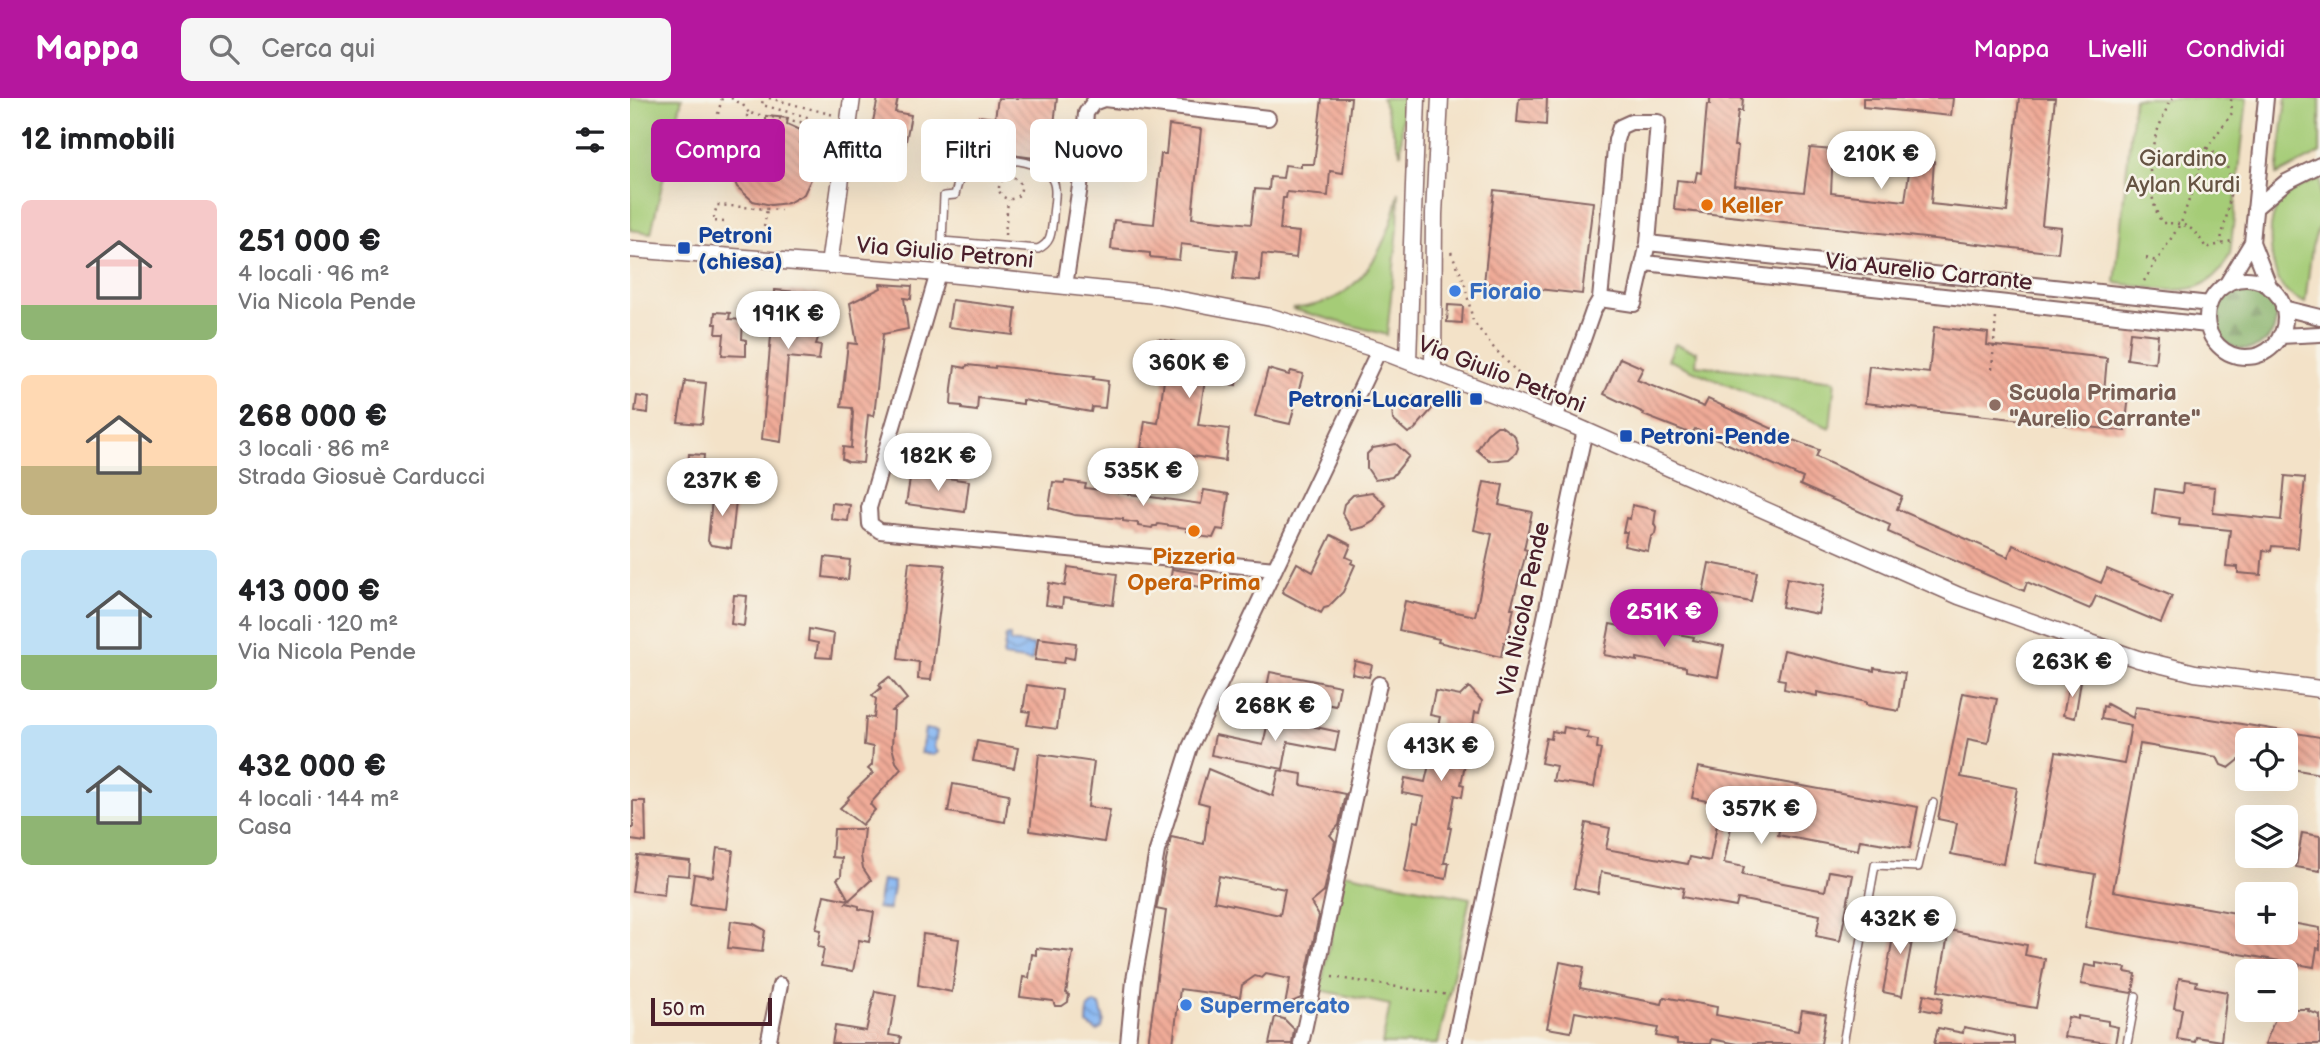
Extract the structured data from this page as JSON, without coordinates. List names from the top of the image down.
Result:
{
  "streets": {
    "street": ["Via Giulio Petroni", "Via Aurelio Carrante", "Via Nicola Pende"]
  },
  "crossings": [
    ["Via Giulio Petroni", "Via Nicola Pende"]
  ],
  "parks": ["Giardino Aylan Kurdi"],
  "places": {
    "other": [
      "Keller",
      "Fioraio",
      "Scuola Primaria \"Aurelio Carrante\"",
      "Pizzeria Opera Prima",
      "Supermercato"
    ],
    "transit": ["Petroni (chiesa)", "Petroni-Lucarelli", "Petroni-Pende"]
  },
  "scale_bar": "50 m",
  "page": {
    "header": "Mappa",
    "search": "Cerca qui",
    "nav": ["Mappa", "Livelli", "Condividi"],
    "heading": "12 immobili",
    "chip": [
      "Compra",
      "Affitta",
      "Filtri",
      "Nuovo"
    ],
    "price": [
      "210K €",
      "191K €",
      "360K €",
      "182K €",
      "535K €",
      "237K €",
      "251K €",
      "263K €",
      "268K €",
      "413K €",
      "357K €",
      "432K €"
    ],
    "list": [
      {
        "name": "251 000 €",
        "note": "4 locali · 96 m² · Via Nicola Pende"
      },
      {
        "name": "268 000 €",
        "note": "3 locali · 86 m² · Strada Giosuè Carducci"
      },
      {
        "name": "413 000 €",
        "note": "4 locali · 120 m² · Via Nicola Pende"
      },
      {
        "name": "432 000 €",
        "note": "4 locali · 144 m² · Casa"
      }
    ],
    "map_buttons": ["+", "−"],
    "scale": "50 m"
  }
}
